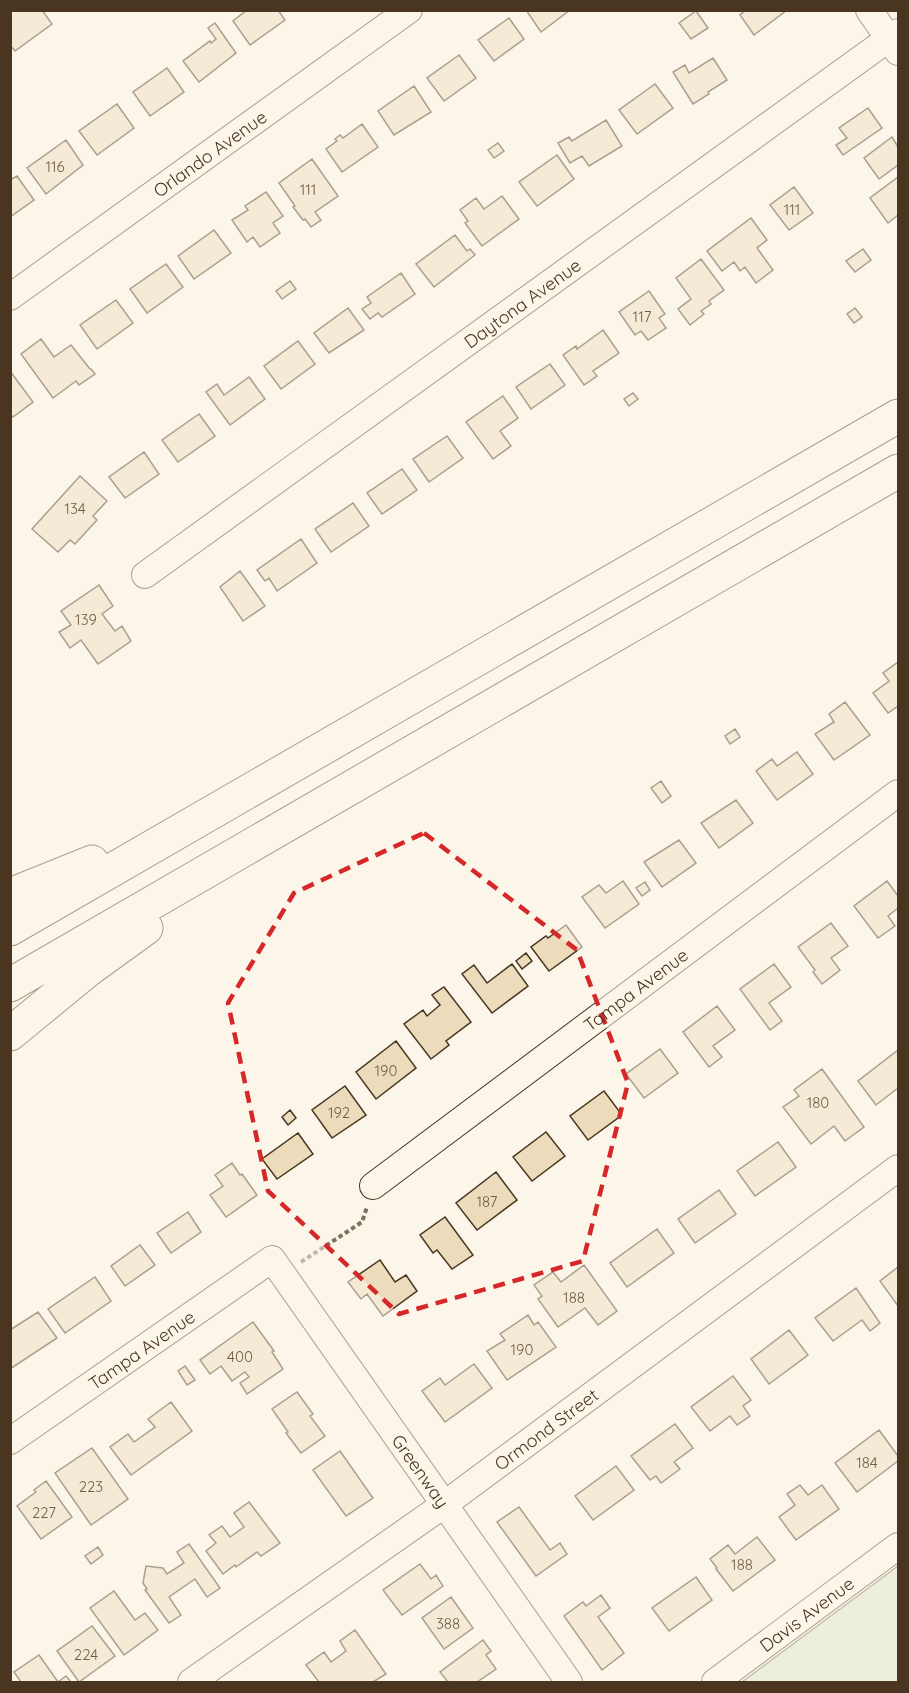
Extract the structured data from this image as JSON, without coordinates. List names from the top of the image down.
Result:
{
  "streets": {
    "street": [
      "Orlando Avenue",
      "Daytona Avenue",
      "Tampa Avenue",
      "Ormond Street",
      "Greenway",
      "Davis Avenue"
    ]
  },
  "crossings": [
    ["Tampa Avenue", "Greenway"],
    ["Ormond Street", "Greenway"]
  ],
  "house_numbers": [
    "116",
    "111",
    "111",
    "117",
    "134",
    "139",
    "190",
    "180",
    "192",
    "187",
    "188",
    "190",
    "400",
    "184",
    "223",
    "227",
    "188",
    "388",
    "224"
  ]
}
